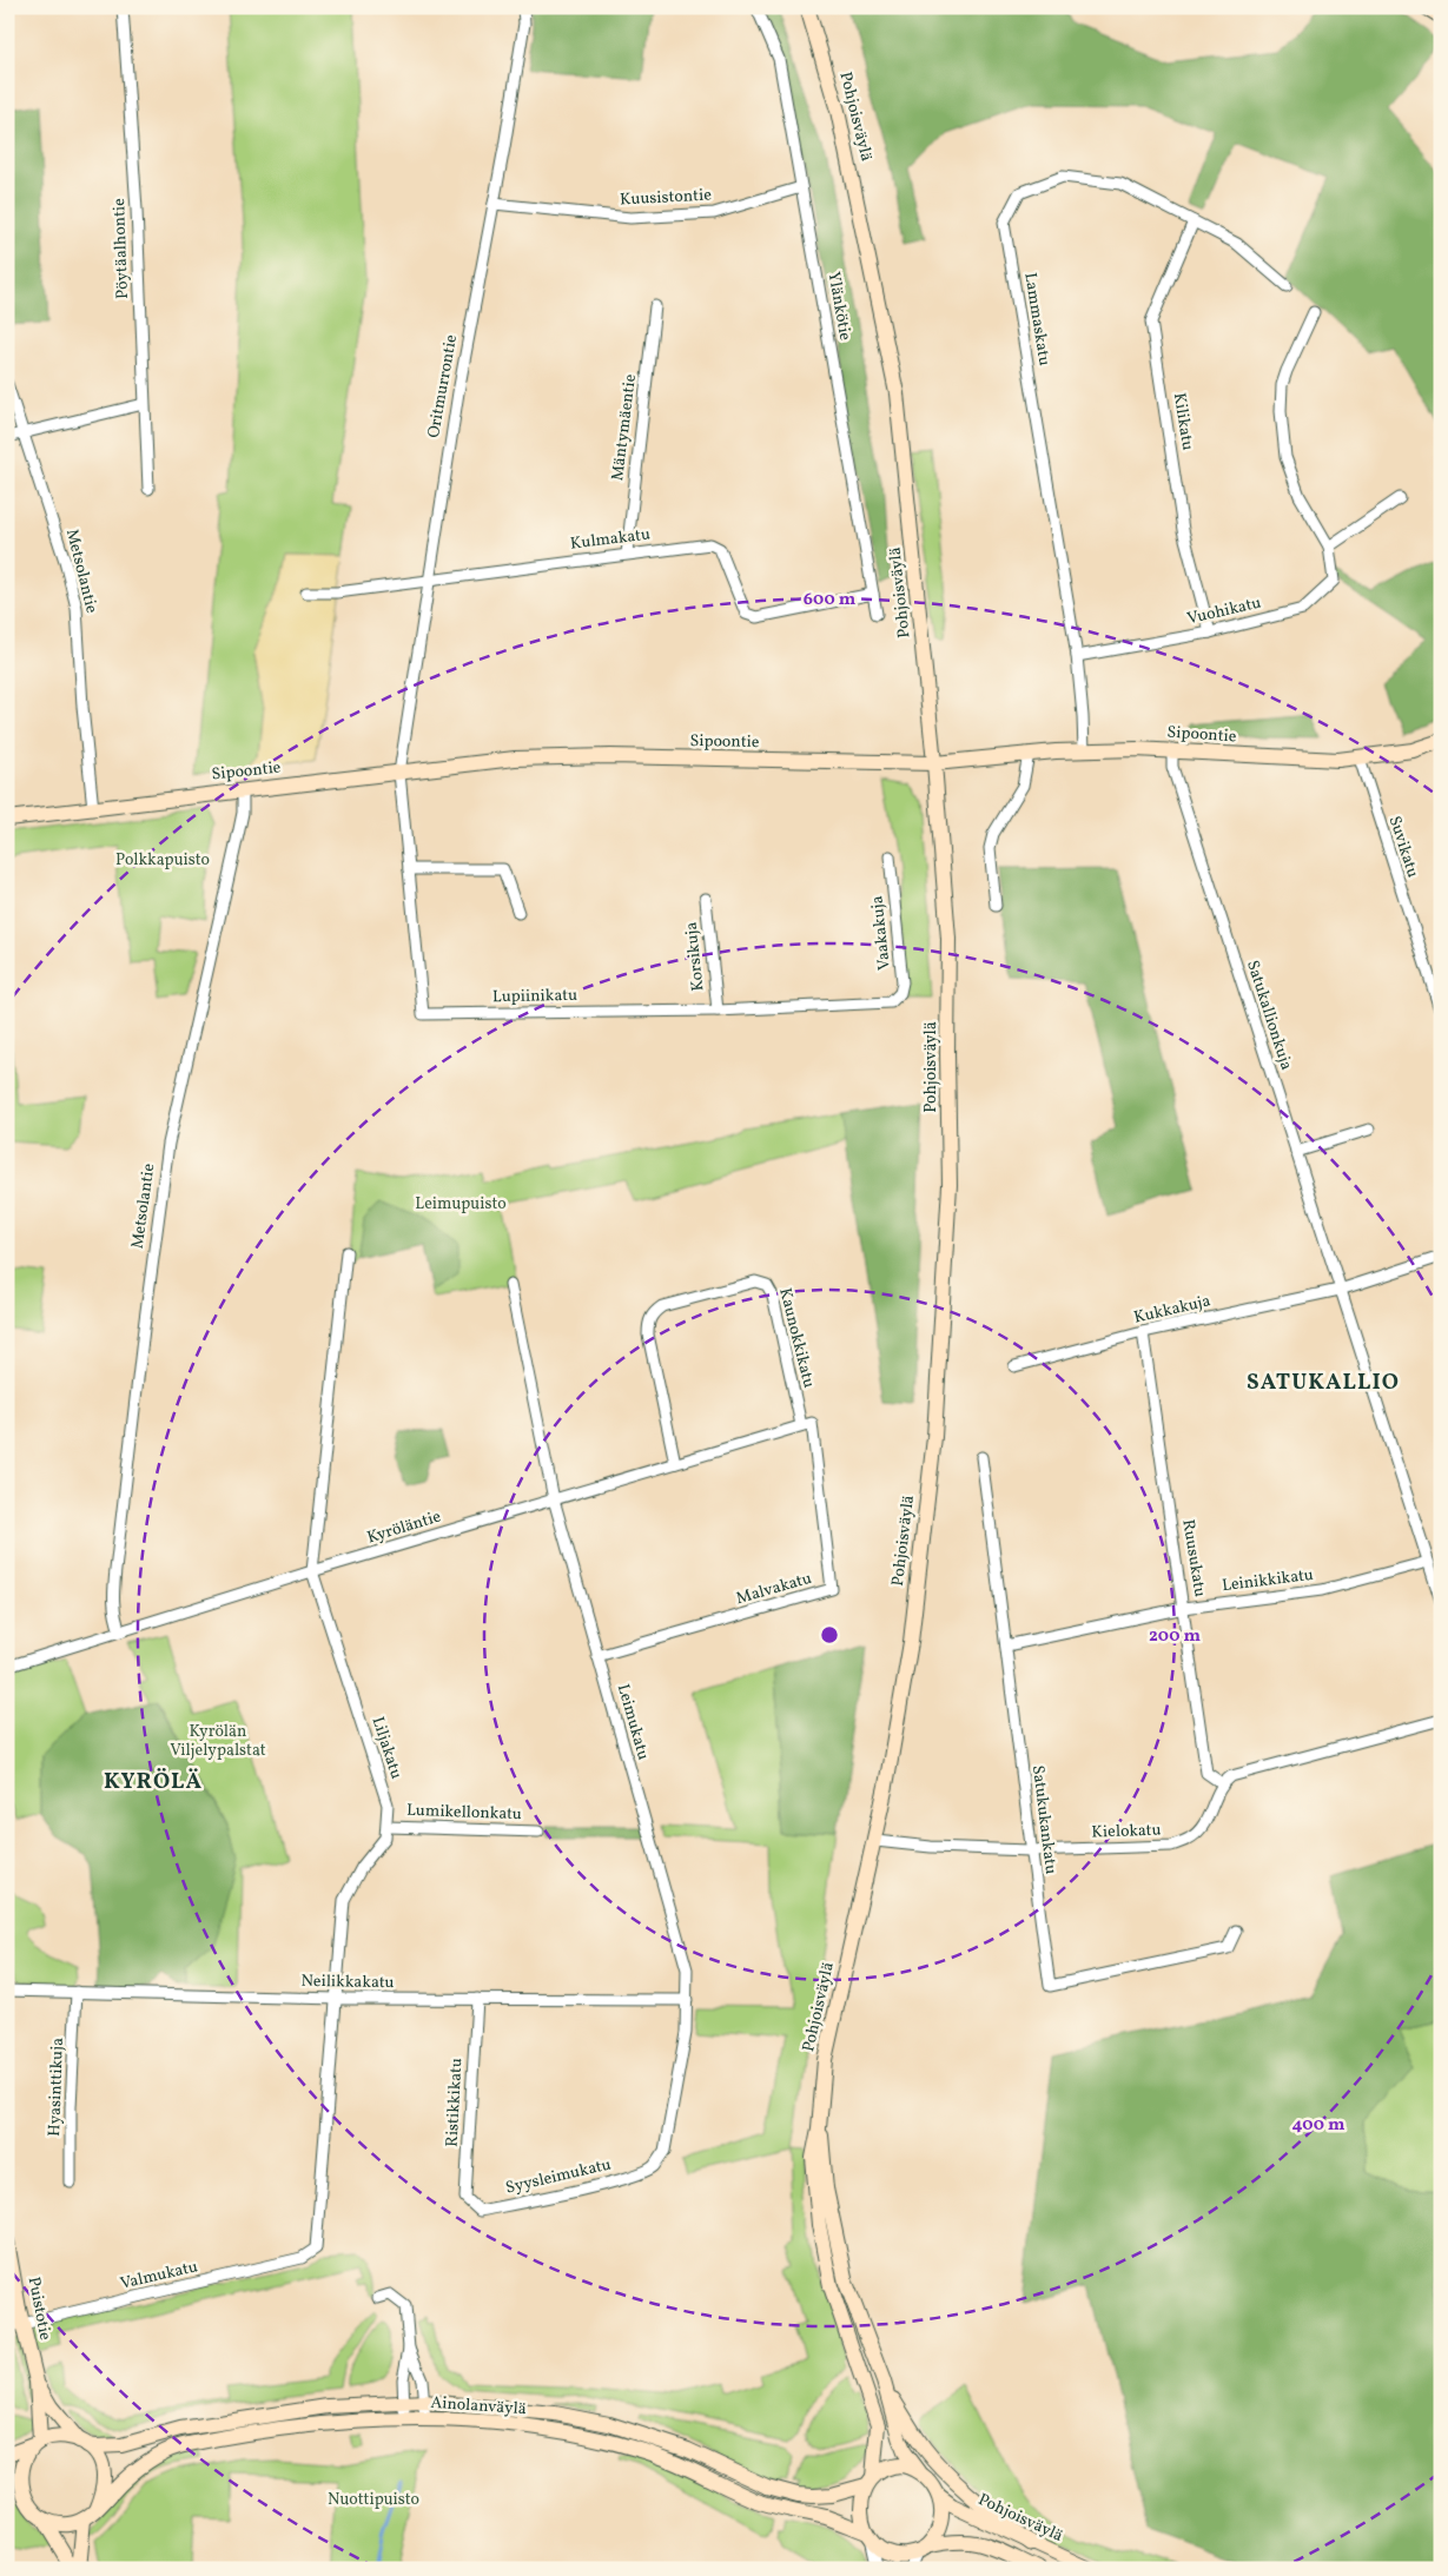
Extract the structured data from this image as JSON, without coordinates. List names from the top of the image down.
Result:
{
  "streets": {
    "main road": [
      "Pohjoisväylä",
      "Sipoontie",
      "Puistotie",
      "Ainolanväylä"
    ],
    "street": [
      "Kuusistontie",
      "Pöytäalhontie",
      "Ylänkötie",
      "Lammaskatu",
      "Oritmurrontie",
      "Kilikatu",
      "Mäntymäentie",
      "Kulmakatu",
      "Metsolantie",
      "Vuohikatu",
      "Suvikatu",
      "Vaakakuja",
      "Korsikuja",
      "Lupiinikatu",
      "Satukallionkuja",
      "Kukkakuja",
      "Kaunokkikatu",
      "Kyröläntie",
      "Ruusukatu",
      "Leinikkikatu",
      "Malvakatu",
      "Leimukatu",
      "Liljakatu",
      "Lumikellonkatu",
      "Satukukankatu",
      "Kielokatu",
      "Neilikkakatu",
      "Hyasinttikuja",
      "Ristikkikatu",
      "Syysleimukatu",
      "Valmukatu"
    ]
  },
  "crossings": [
    ["Pohjoisväylä", "Sipoontie"],
    ["Pohjoisväylä", "Kielokatu"],
    ["Pohjoisväylä", "Ainolanväylä"],
    ["Kuusistontie", "Ylänkötie"],
    ["Kuusistontie", "Oritmurrontie"],
    ["Ylänkötie", "Kulmakatu"],
    ["Lammaskatu", "Kilikatu"],
    ["Lammaskatu", "Vuohikatu"],
    ["Lammaskatu", "Sipoontie"],
    ["Oritmurrontie", "Kulmakatu"],
    ["Oritmurrontie", "Sipoontie"],
    ["Oritmurrontie", "Lupiinikatu"],
    ["Kilikatu", "Vuohikatu"],
    ["Mäntymäentie", "Kulmakatu"],
    ["Metsolantie", "Sipoontie"],
    ["Metsolantie", "Kyröläntie"],
    ["Sipoontie", "Suvikatu"],
    ["Sipoontie", "Lupiinikatu"],
    ["Sipoontie", "Satukallionkuja"],
    ["Vaakakuja", "Lupiinikatu"],
    ["Korsikuja", "Lupiinikatu"],
    ["Satukallionkuja", "Kukkakuja"],
    ["Satukallionkuja", "Leinikkikatu"],
    ["Kukkakuja", "Ruusukatu"],
    ["Kaunokkikatu", "Kyröläntie"],
    ["Kaunokkikatu", "Malvakatu"],
    ["Kyröläntie", "Malvakatu"],
    ["Kyröläntie", "Leimukatu"],
    ["Kyröläntie", "Liljakatu"],
    ["Ruusukatu", "Leinikkikatu"],
    ["Ruusukatu", "Kielokatu"],
    ["Leinikkikatu", "Satukukankatu"],
    ["Malvakatu", "Leimukatu"],
    ["Leimukatu", "Neilikkakatu"],
    ["Leimukatu", "Syysleimukatu"],
    ["Liljakatu", "Lumikellonkatu"],
    ["Satukukankatu", "Kielokatu"],
    ["Neilikkakatu", "Hyasinttikuja"],
    ["Neilikkakatu", "Ristikkikatu"],
    ["Neilikkakatu", "Valmukatu"],
    ["Ristikkikatu", "Syysleimukatu"],
    ["Valmukatu", "Puistotie"],
    ["Puistotie", "Ainolanväylä"]
  ],
  "districts": ["SATUKALLIO", "KYRÖLÄ"],
  "parks": [
    "Polkkapuisto",
    "Leimupuisto",
    "Kyrölän Viljelypalstat",
    "Nuottipuisto"
  ],
  "rings": ["600 m", "200 m", "400 m"]
}
